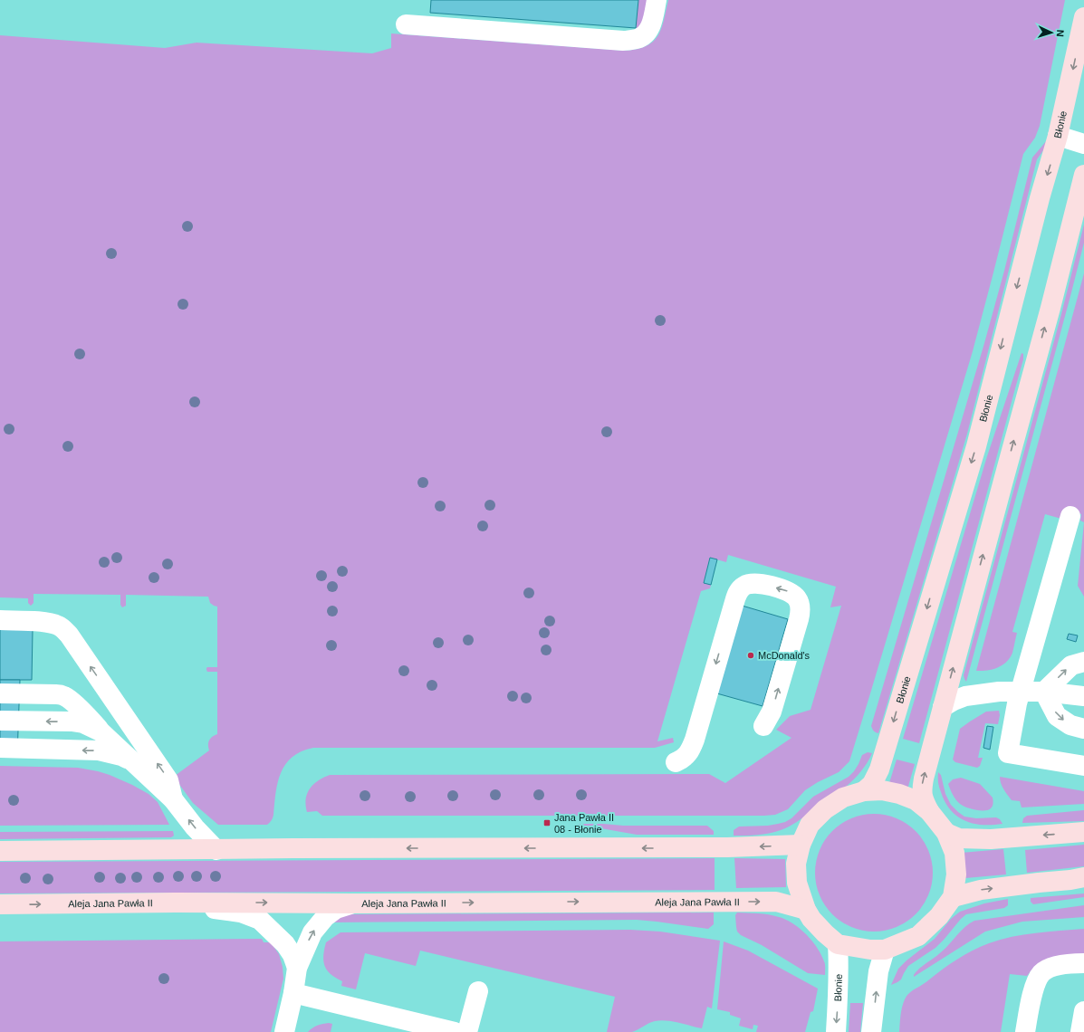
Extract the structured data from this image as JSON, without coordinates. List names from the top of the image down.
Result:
{
  "streets": {
    "main road": ["Błonie", "Aleja Jana Pawła II"]
  },
  "places": {
    "other": ["McDonald's"],
    "transit": ["Jana Pawła II 08 - Błonie"]
  },
  "north": "right"
}
